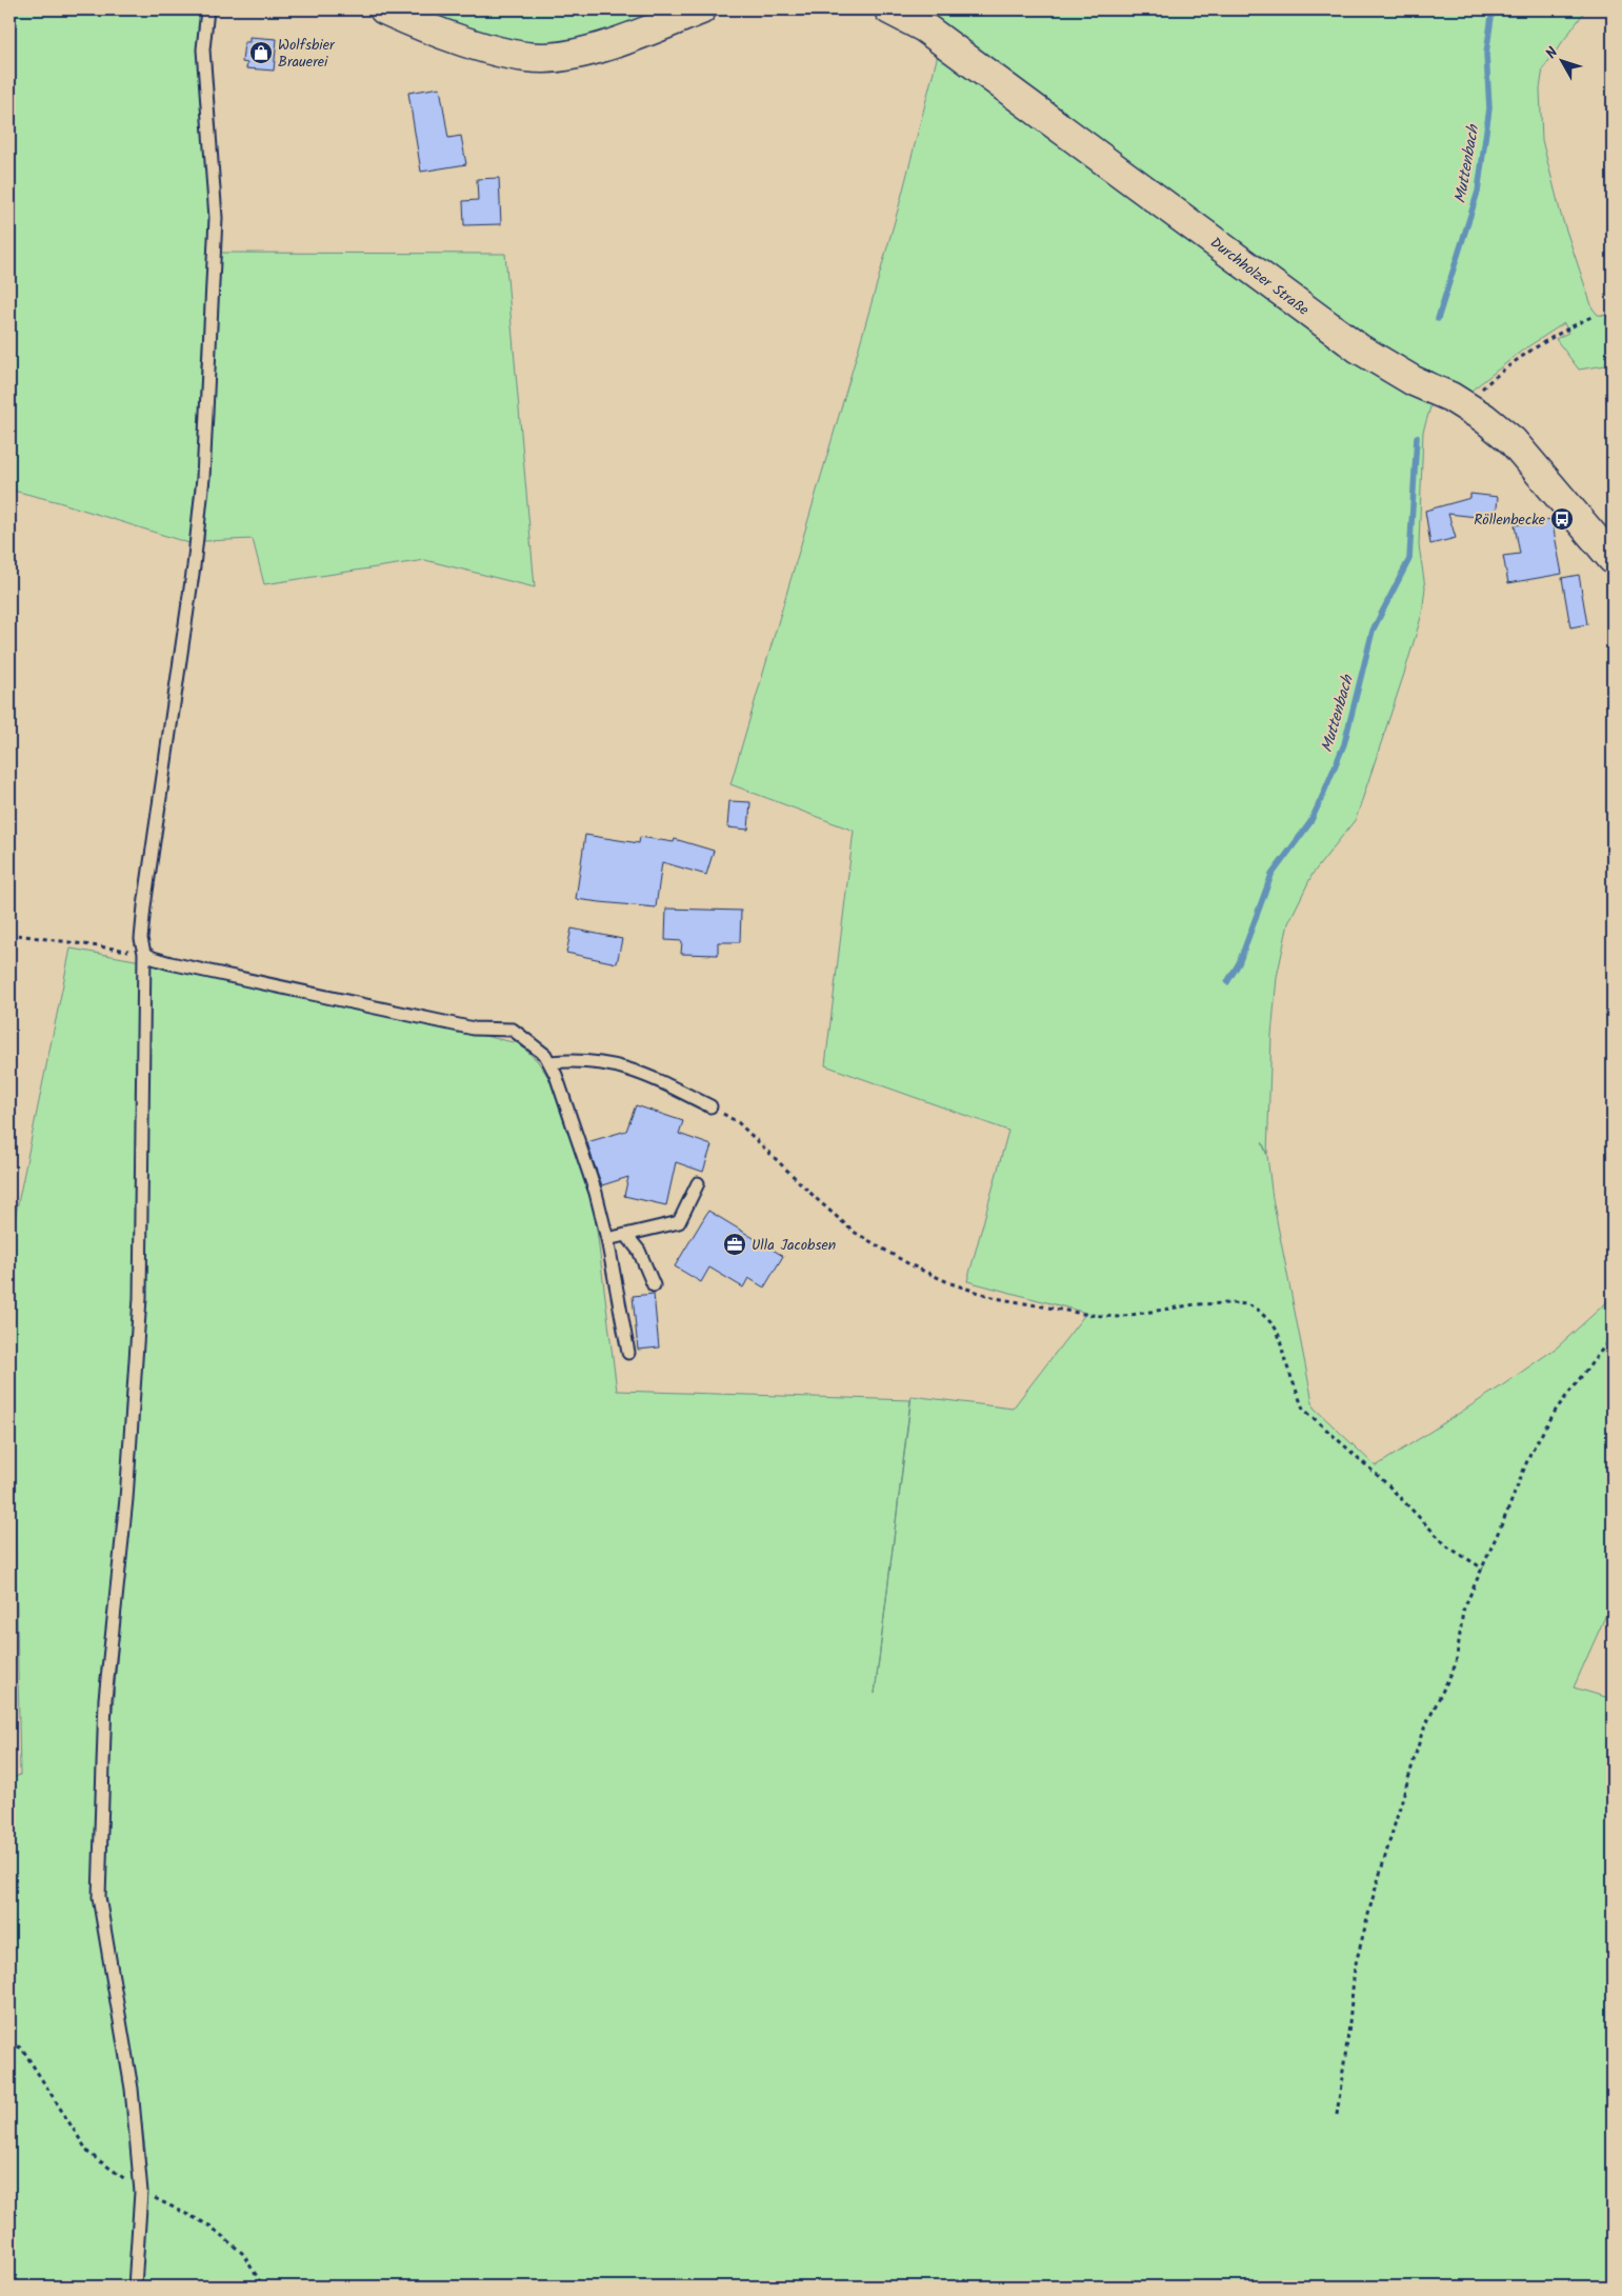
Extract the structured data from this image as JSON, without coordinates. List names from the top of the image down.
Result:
{
  "streets": {
    "main road": ["Durchholzer Straße"]
  },
  "water": ["Muttenbach"],
  "places": {
    "shop": ["Wolfsbier Brauerei"],
    "bus stop": ["Röllenbecke"],
    "office": ["Ulla Jacobsen"]
  },
  "north": "top left"
}
